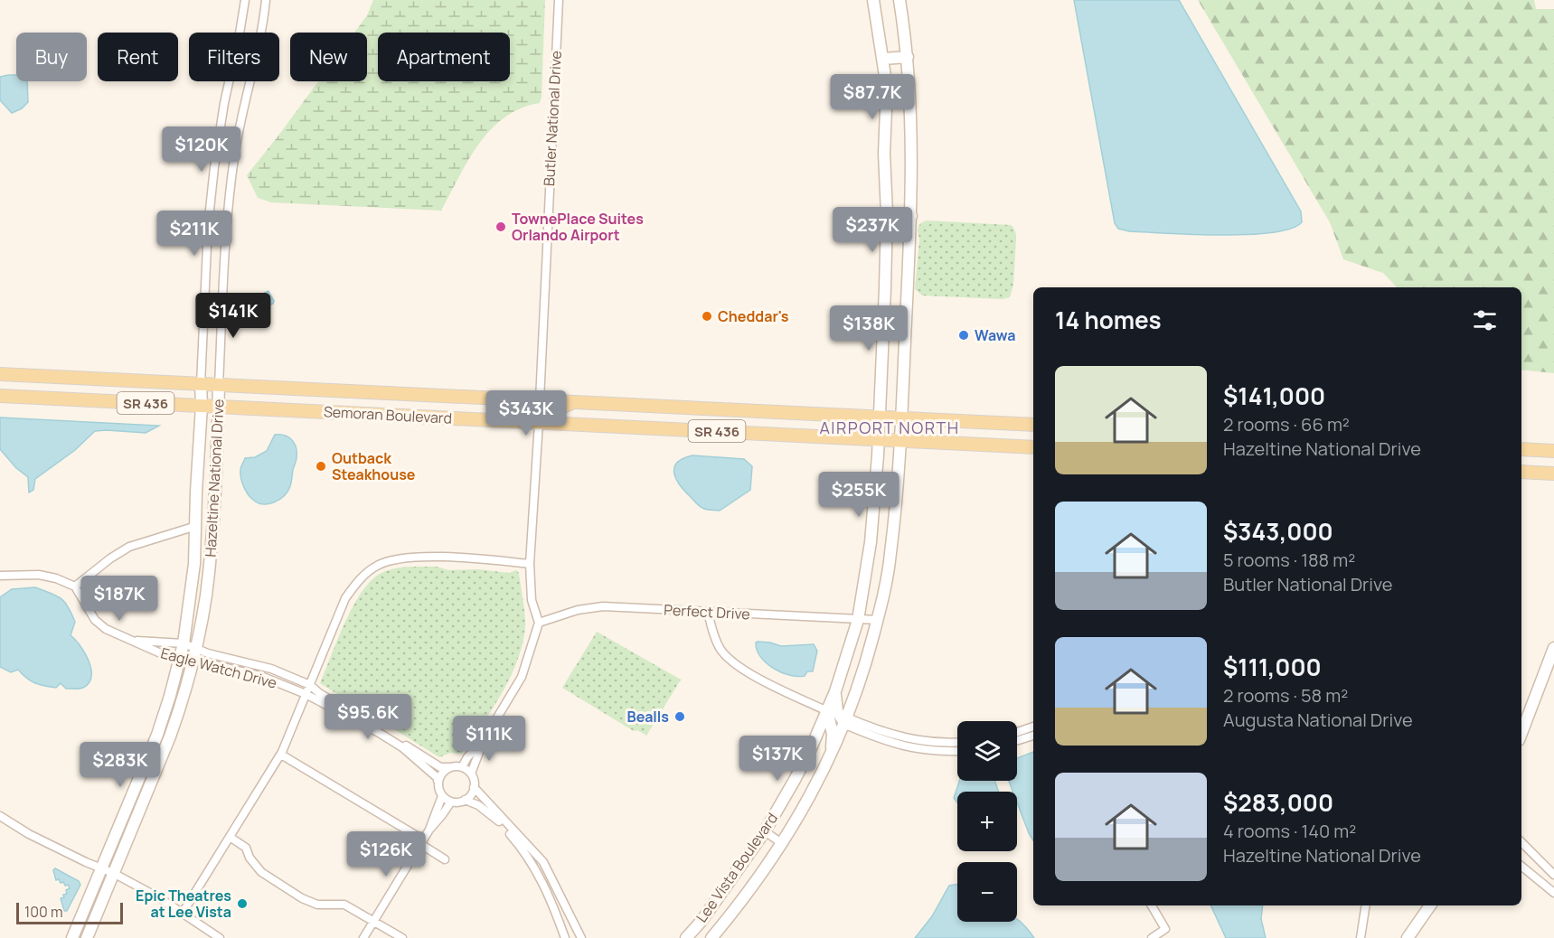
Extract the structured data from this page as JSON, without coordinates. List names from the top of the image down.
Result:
{
  "streets": {
    "main road": ["SR 436", "Semoran Boulevard"],
    "street": [
      "Butler National Drive",
      "Hazeltine National Drive",
      "Perfect Drive",
      "Eagle Watch Drive",
      "Lee Vista Boulevard"
    ]
  },
  "crossings": [
    ["Butler National Drive", "Semoran Boulevard"],
    ["Semoran Boulevard", "Hazeltine National Drive"],
    ["Semoran Boulevard", "Lee Vista Boulevard"],
    ["Hazeltine National Drive", "Eagle Watch Drive"],
    ["Perfect Drive", "Lee Vista Boulevard"]
  ],
  "districts": ["AIRPORT NORTH"],
  "places": [
    "TownePlace Suites Orlando Airport",
    "Cheddar's",
    "Wawa",
    "Outback Steakhouse",
    "Bealls",
    "Epic Theatres at Lee Vista"
  ],
  "scale_bar": "100 m",
  "page": {
    "chip": [
      "Buy",
      "Rent",
      "Filters",
      "New",
      "Apartment"
    ],
    "price": [
      "$87.7K",
      "$120K",
      "$237K",
      "$211K",
      "$141K",
      "$138K",
      "$343K",
      "$255K",
      "$187K",
      "$95.6K",
      "$111K",
      "$137K",
      "$283K",
      "$126K"
    ],
    "heading": "14 homes",
    "list": [
      {
        "name": "$141,000",
        "note": "2 rooms · 66 m² · Hazeltine National Drive"
      },
      {
        "name": "$343,000",
        "note": "5 rooms · 188 m² · Butler National Drive"
      },
      {
        "name": "$111,000",
        "note": "2 rooms · 58 m² · Augusta National Drive"
      },
      {
        "name": "$283,000",
        "note": "4 rooms · 140 m² · Hazeltine National Drive"
      }
    ],
    "map_buttons": ["+", "−"],
    "scale": "100 m"
  }
}
